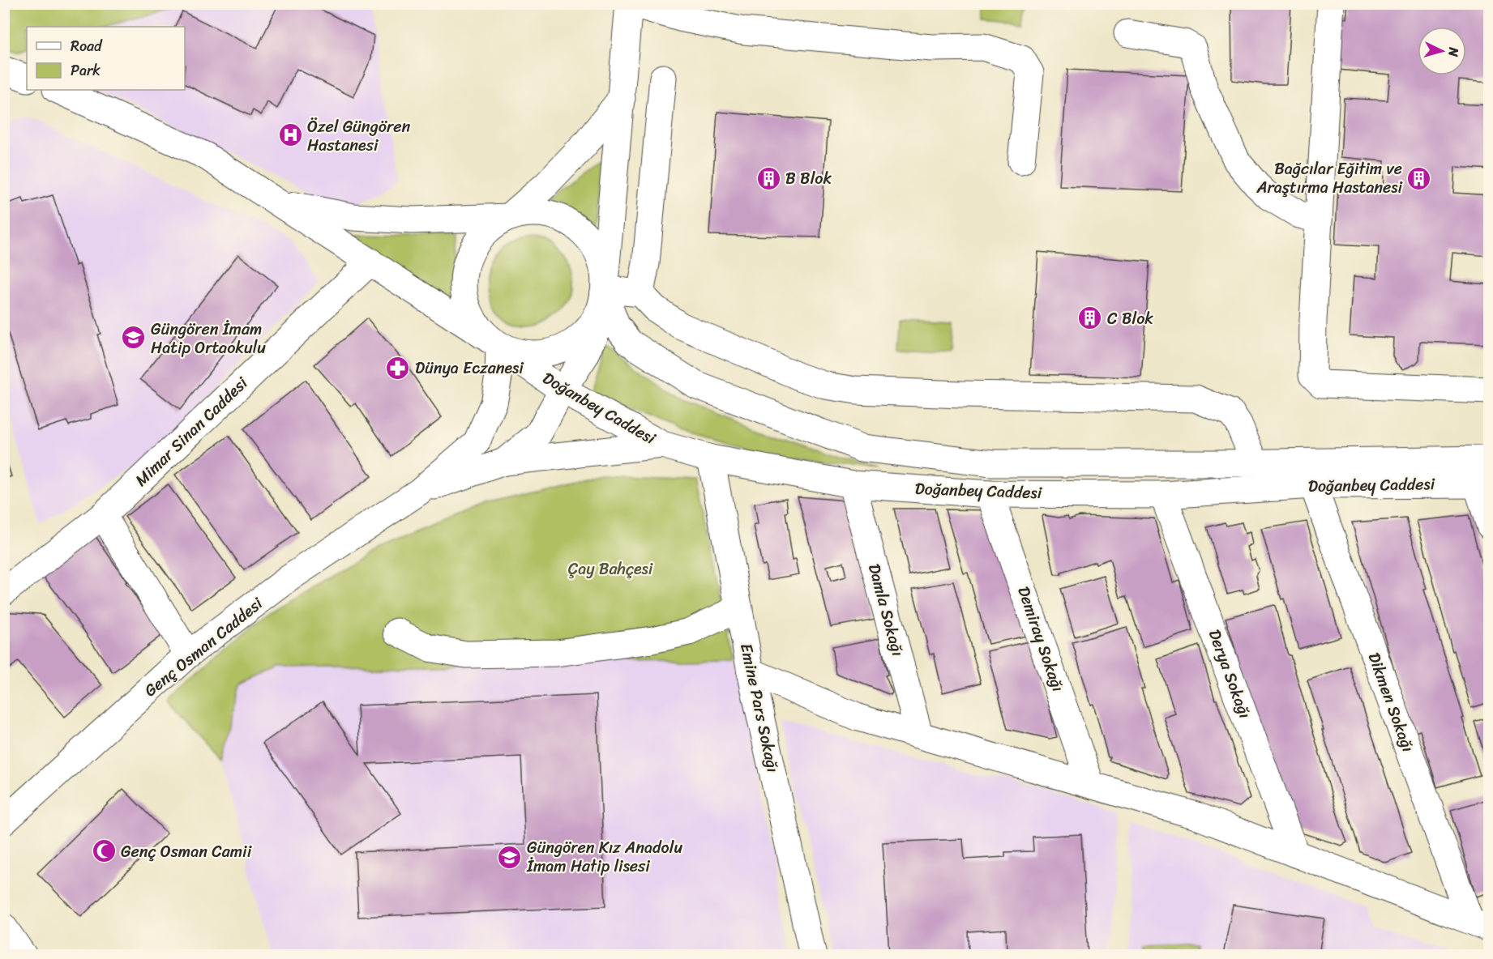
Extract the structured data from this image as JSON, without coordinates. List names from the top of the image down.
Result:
{
  "streets": {
    "street": [
      "Doğanbey Caddesi",
      "Mimar Sinan Caddesi",
      "Damla Sokağı",
      "Demiray Sokağı",
      "Genç Osman Caddesi",
      "Derya Sokağı",
      "Dikmen Sokağı",
      "Emine Pars Sokağı"
    ]
  },
  "crossings": [
    ["Doğanbey Caddesi", "Damla Sokağı"],
    ["Doğanbey Caddesi", "Demiray Sokağı"],
    ["Doğanbey Caddesi", "Derya Sokağı"],
    ["Doğanbey Caddesi", "Dikmen Sokağı"],
    ["Doğanbey Caddesi", "Emine Pars Sokağı"]
  ],
  "parks": ["Çay Bahçesi"],
  "places": {
    "hospital": ["Özel Güngören Hastanesi"],
    "building": ["B Blok", "Bağcılar Eğitim ve Araştırma Hastanesi", "C Blok"],
    "school or university": ["Güngören İmam Hatip Ortaokulu", "Güngören Kız Anadolu İmam Hatip lisesi"],
    "pharmacy": ["Dünya Eczanesi"],
    "mosque": ["Genç Osman Camii"]
  },
  "legend": ["Road", "Park"],
  "north": "right"
}
